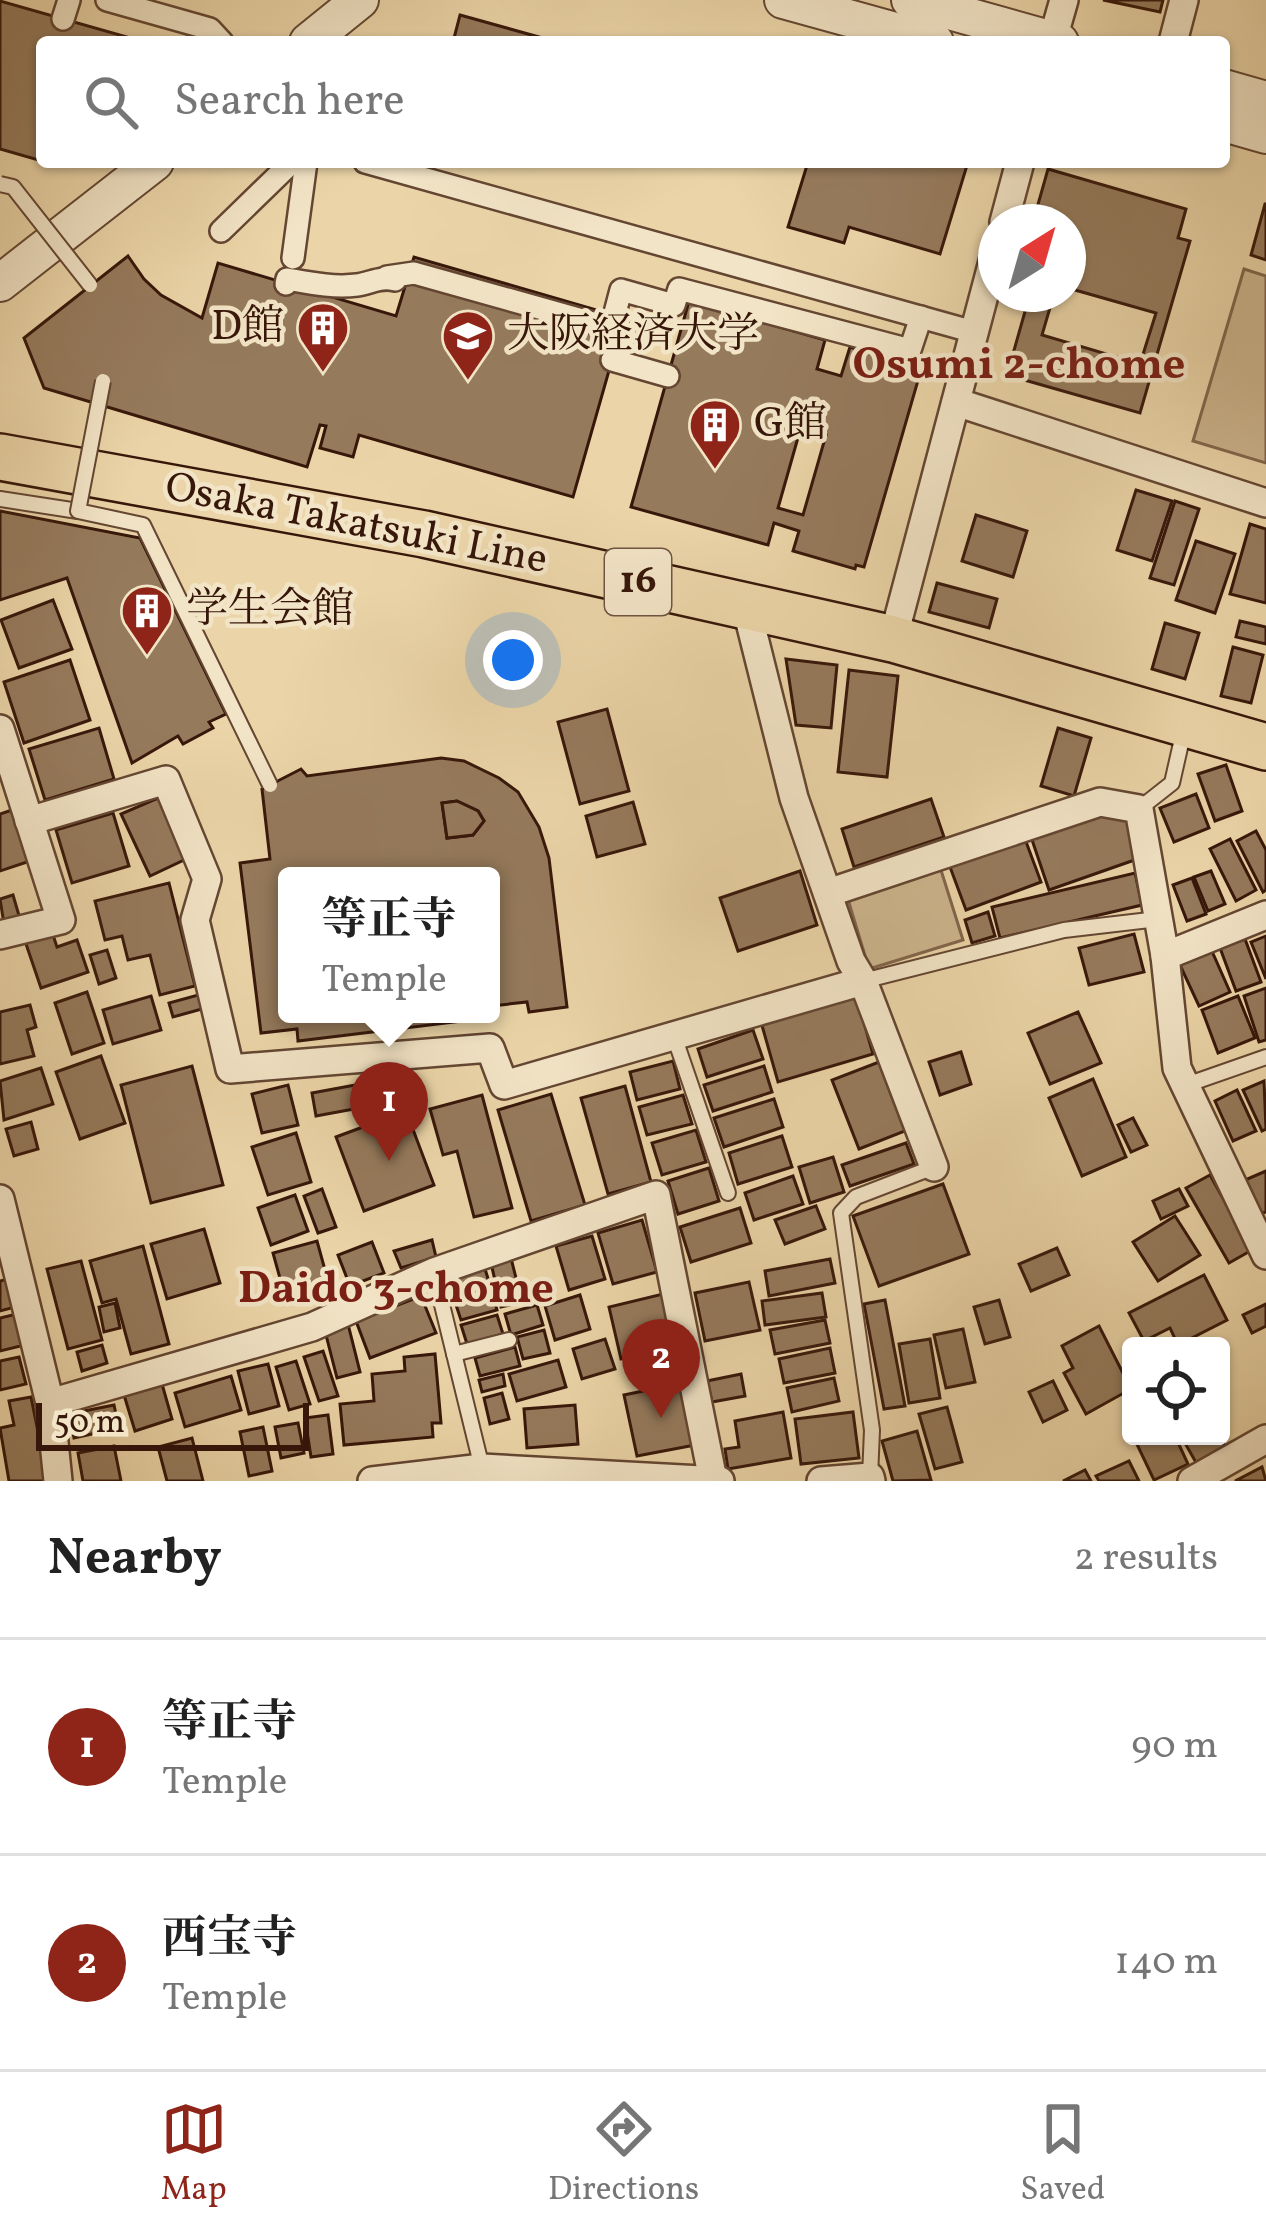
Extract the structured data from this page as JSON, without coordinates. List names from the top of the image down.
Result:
{
  "streets": {
    "main road": ["Osaka Takatsuki Line", "16"]
  },
  "districts": ["Osumi 2-chome", "Daido 3-chome"],
  "places": {
    "building": ["D館", "G館", "学生会館"],
    "school or university": ["大阪経済大学"]
  },
  "scale_bar": "50 m",
  "north": "top right",
  "page": {
    "search": "Search here",
    "popup": ["等正寺", "Temple"],
    "pins": ["1", "2"],
    "scale": "50 m",
    "heading": ["Nearby", "2 results"],
    "list": [
      {
        "mark": "1",
        "name": "等正寺",
        "note": "Temple",
        "value": "90 m"
      },
      {
        "mark": "2",
        "name": "西宝寺",
        "note": "Temple",
        "value": "140 m"
      }
    ],
    "nav": ["Map", "Directions", "Saved"]
  }
}
